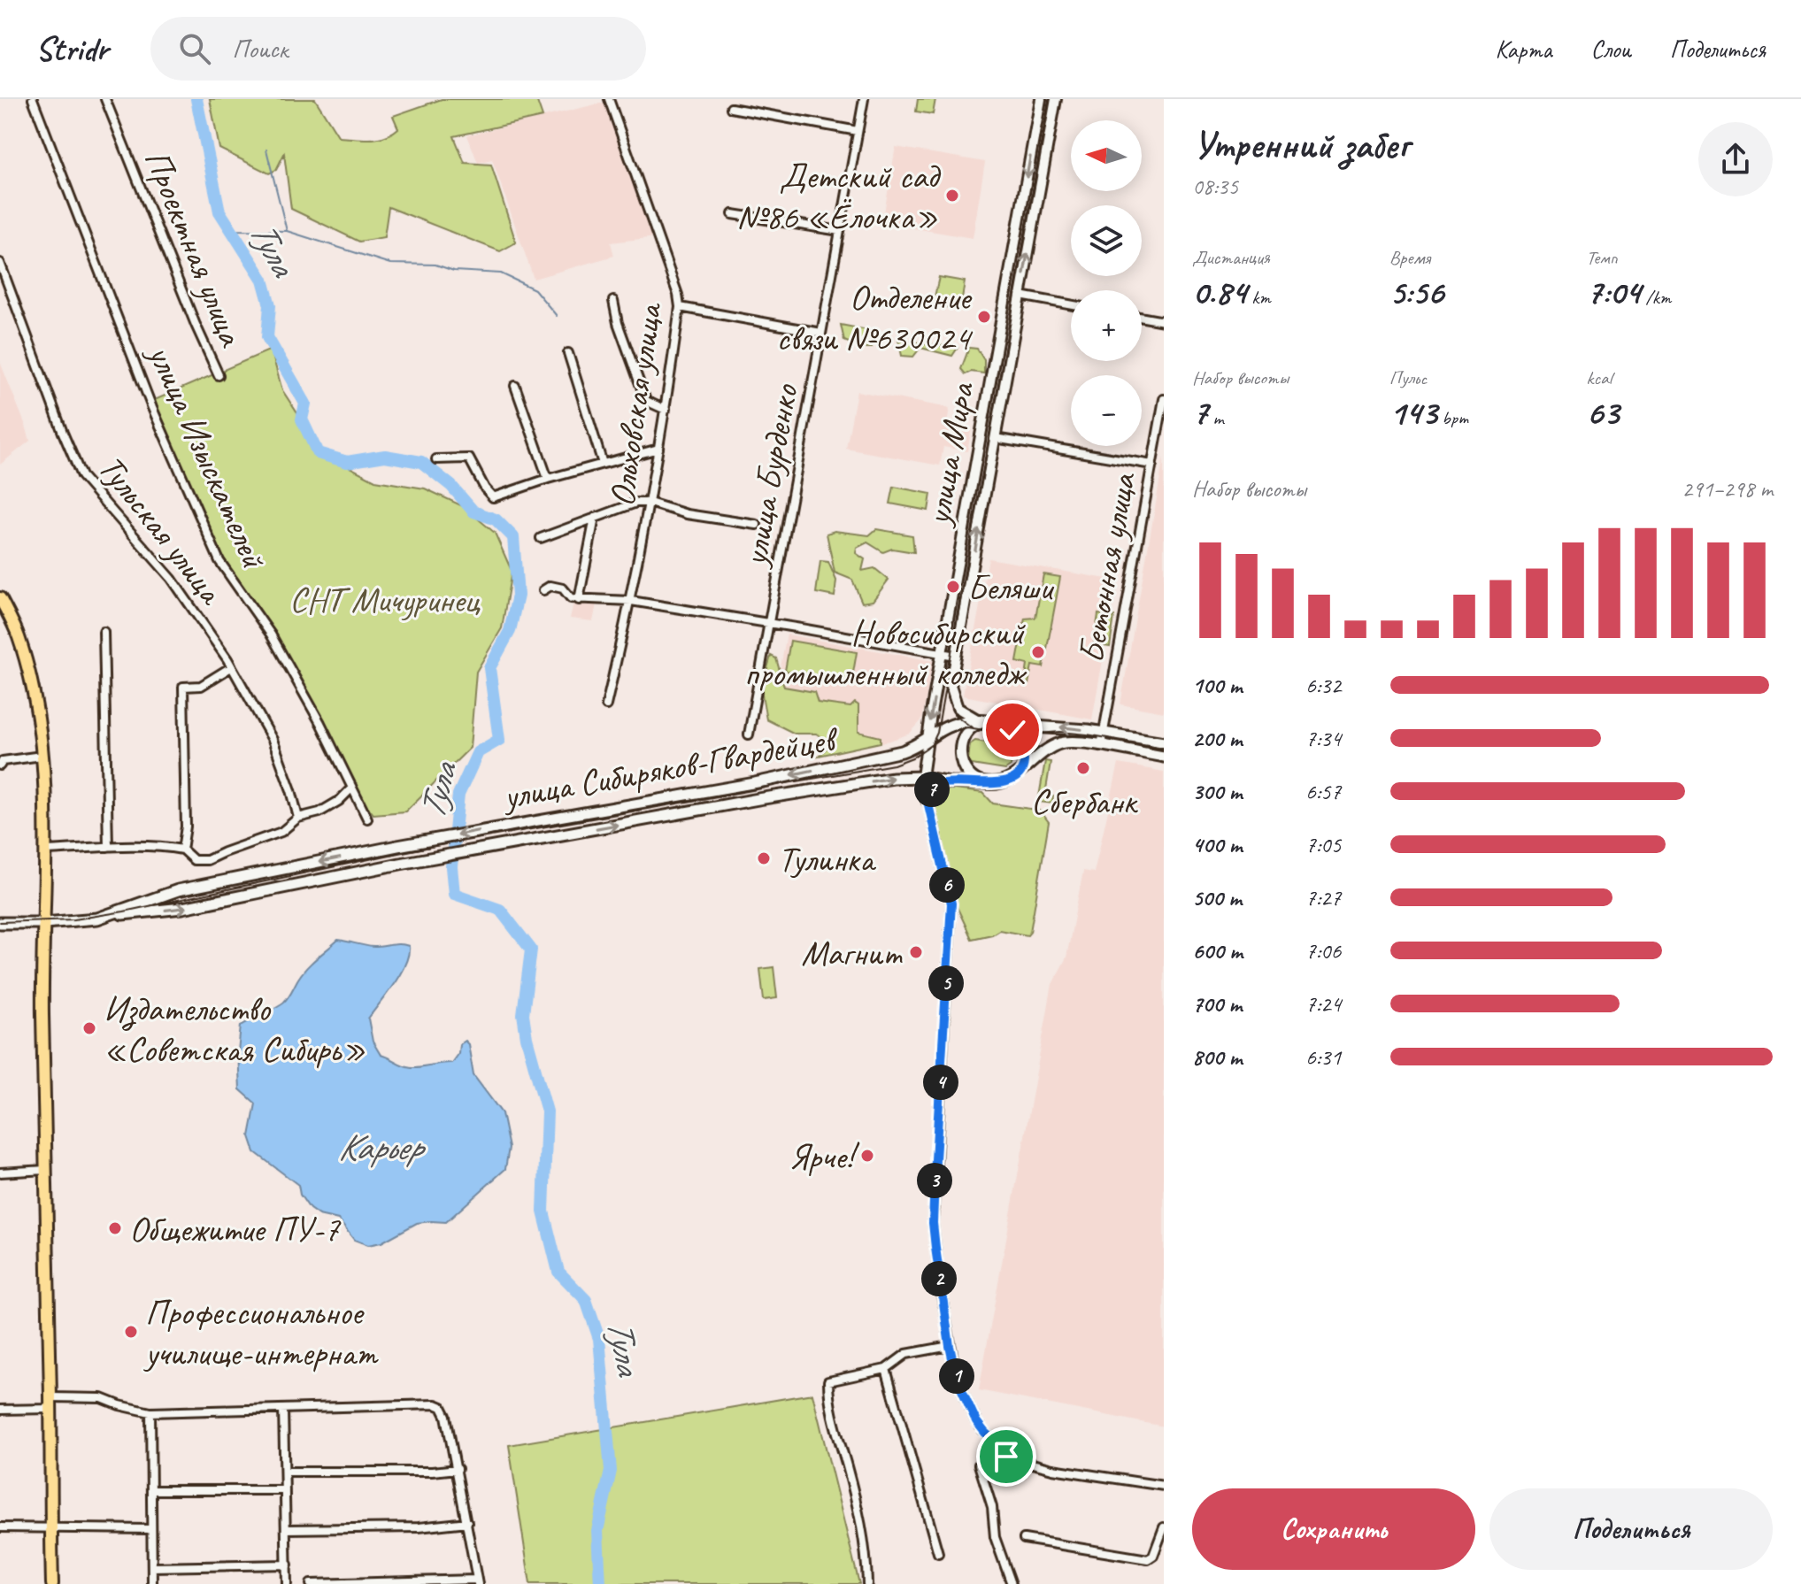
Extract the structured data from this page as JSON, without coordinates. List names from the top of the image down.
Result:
{
  "streets": {
    "main road": ["улица Сибиряков-Гвардейцев"],
    "street": [
      "Проектная улица",
      "Ольховская улица",
      "улица Мира",
      "улица Изыскателей",
      "улица Бурденко",
      "Тульская улица",
      "Бетонная улица"
    ]
  },
  "crossings": [
    ["улица Мира", "улица Сибиряков-Гвардейцев"]
  ],
  "water": ["Тула", "Карьер"],
  "parks": ["СНТ Мичуринец"],
  "places": [
    "Детский сад №86 «Ёлочка»",
    "Отделение связи №630024",
    "Беляши",
    "Новосибирский промышленный колледж",
    "Сбербанк",
    "Тулинка",
    "Магнит",
    "Издательство «Советская Сибирь»",
    "Ярче!",
    "Общежитие ПУ-7",
    "Профессиональное училище-интернат"
  ],
  "north": "left",
  "page": {
    "header": "Stridr",
    "search": "Поиск",
    "nav": ["Карта", "Слои", "Поделиться"],
    "heading": ["Утренний забег", "08:35"],
    "map_buttons": ["+", "−"],
    "stats": [
      ["Дистанция", "0.84 km"],
      ["Время", "5:56"],
      ["Темп", "7:04 /km"],
      ["Набор высоты", "7 m"],
      ["Пульс", "143 bpm"],
      ["kcal", "63"]
    ],
    "chart": ["Набор высоты", "291–298 m"],
    "list": [
      {
        "name": "100 m",
        "note": "6:32"
      },
      {
        "name": "200 m",
        "note": "7:34"
      },
      {
        "name": "300 m",
        "note": "6:57"
      },
      {
        "name": "400 m",
        "note": "7:05"
      },
      {
        "name": "500 m",
        "note": "7:27"
      },
      {
        "name": "600 m",
        "note": "7:06"
      },
      {
        "name": "700 m",
        "note": "7:24"
      },
      {
        "name": "800 m",
        "note": "6:31"
      }
    ],
    "pins": [
      "7",
      "6",
      "5",
      "4",
      "3",
      "2",
      "1"
    ],
    "buttons": ["Сохранить", "Поделиться"]
  }
}
